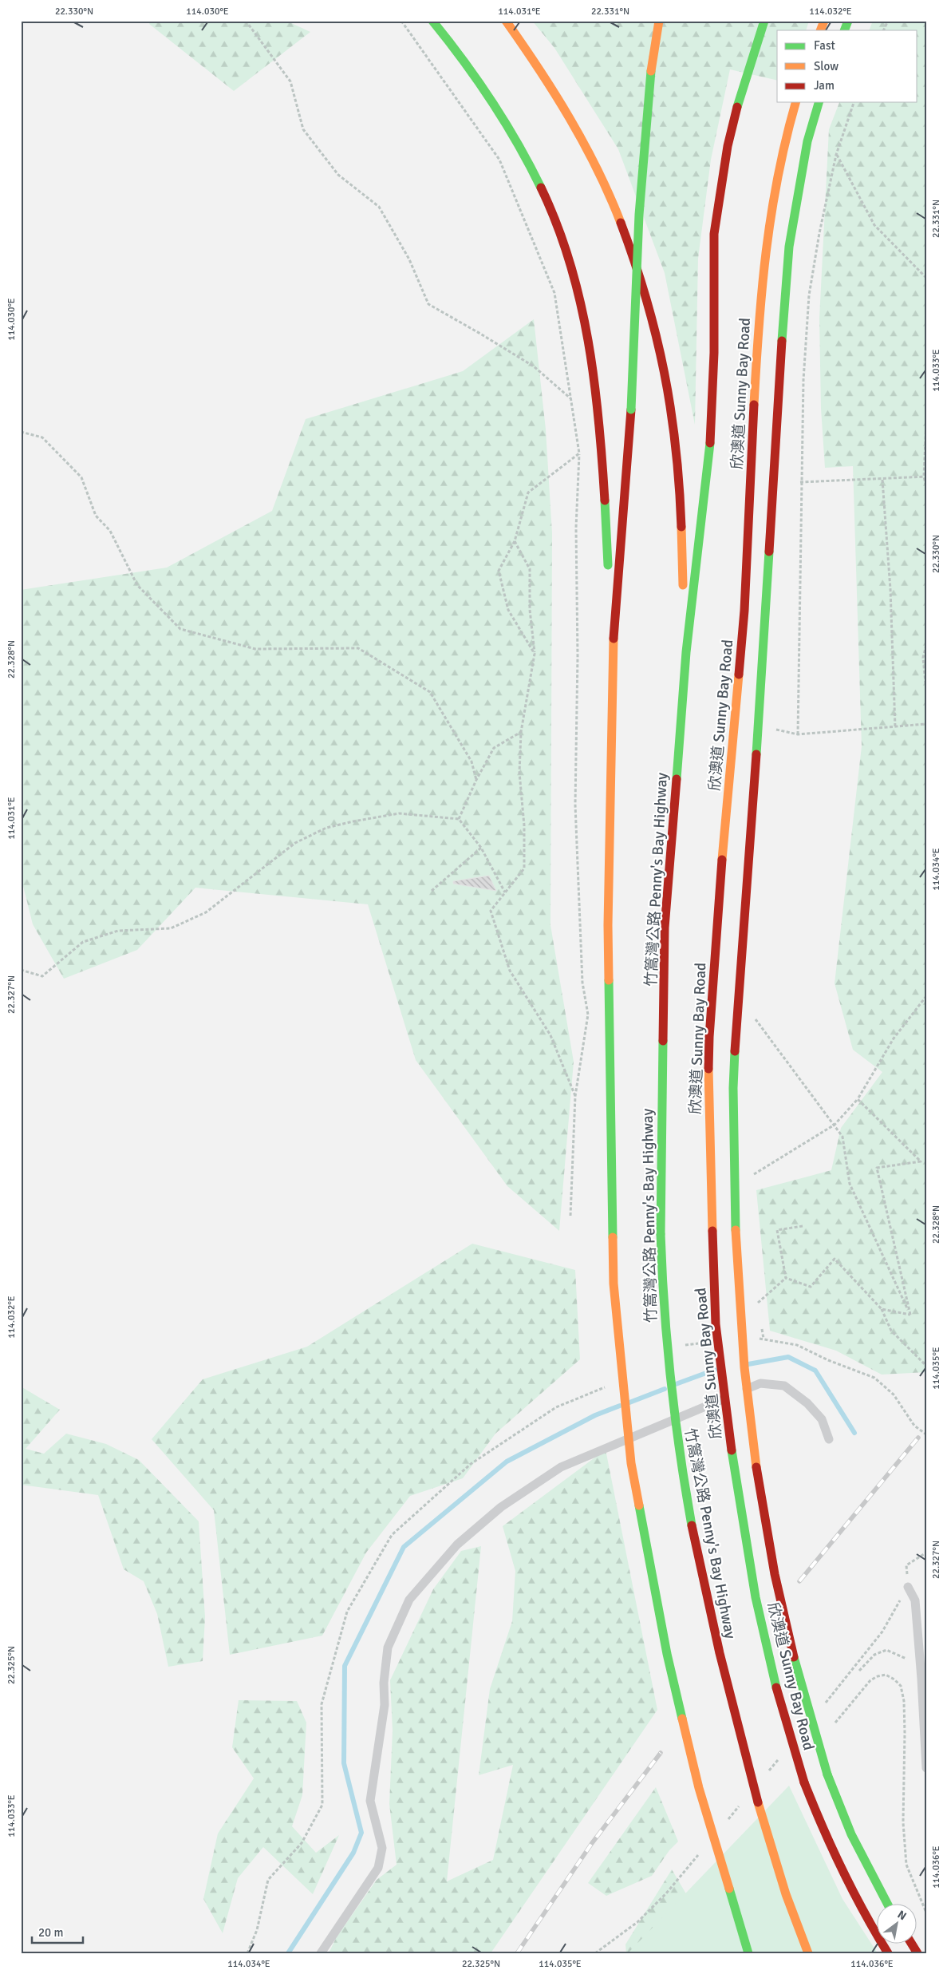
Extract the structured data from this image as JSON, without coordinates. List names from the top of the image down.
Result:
{
  "streets": {
    "main road": ["欣澳道 Sunny Bay Road", "竹篙灣公路 Penny's Bay Highway"]
  },
  "legend": ["Fast", "Slow", "Jam"],
  "scale_bar": "20 m",
  "north": "top right",
  "coordinates": [
    "22.330°N",
    "114.030°E",
    "114.031°E",
    "22.331°N",
    "114.032°E",
    "114.033°E",
    "22.328°N",
    "114.034°E",
    "22.327°N",
    "114.035°E",
    "22.325°N",
    "114.036°E"
  ]
}
